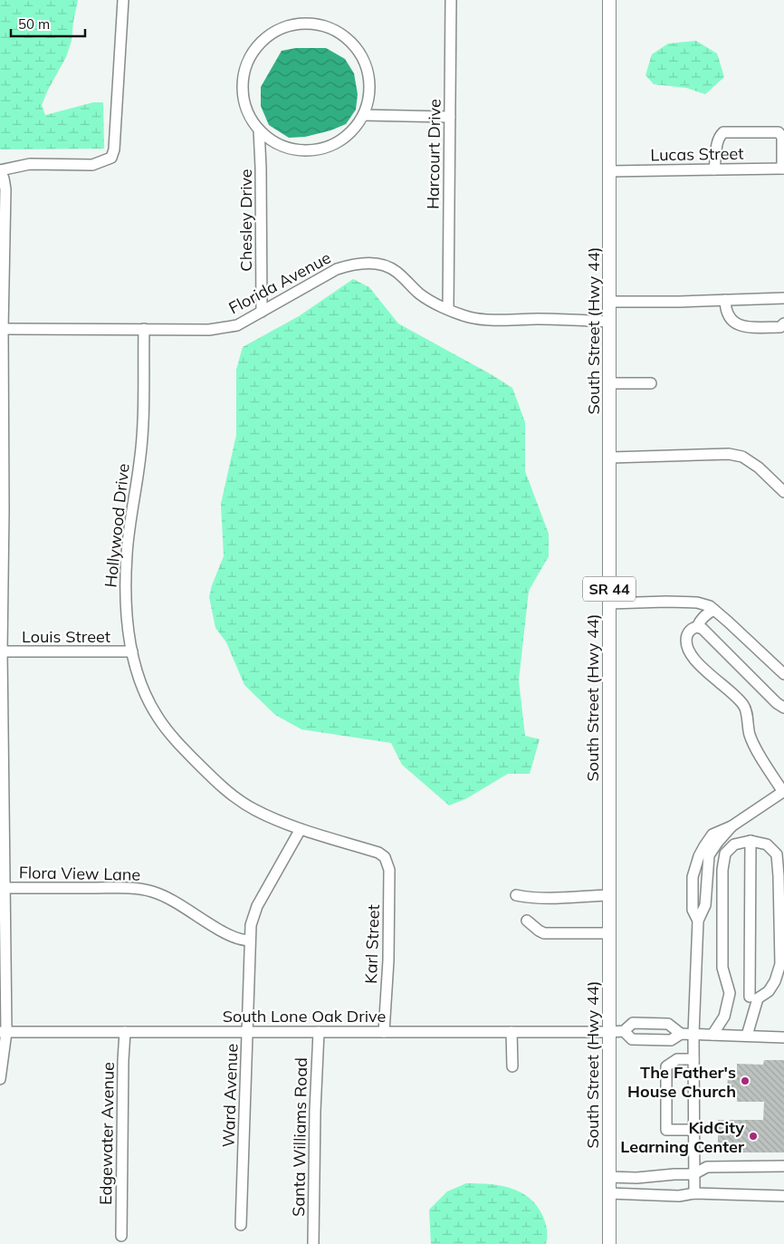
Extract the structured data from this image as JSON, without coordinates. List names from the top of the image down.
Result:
{
  "streets": {
    "main road": ["South Street (Hwy 44)", "SR 44"],
    "street": [
      "Harcourt Drive",
      "Lucas Street",
      "Chesley Drive",
      "Florida Avenue",
      "Hollywood Drive",
      "Louis Street",
      "Flora View Lane",
      "Karl Street",
      "South Lone Oak Drive",
      "Ward Avenue",
      "Edgewater Avenue",
      "Santa Williams Road"
    ]
  },
  "crossings": [
    ["Harcourt Drive", "Florida Avenue"],
    ["Lucas Street", "South Street (Hwy 44)"],
    ["Chesley Drive", "Florida Avenue"],
    ["Florida Avenue", "South Street (Hwy 44)"],
    ["Florida Avenue", "Hollywood Drive"],
    ["South Street (Hwy 44)", "SR 44"],
    ["South Street (Hwy 44)", "South Lone Oak Drive"],
    ["Hollywood Drive", "Louis Street"],
    ["Hollywood Drive", "Karl Street"],
    ["Hollywood Drive", "Ward Avenue"],
    ["Flora View Lane", "Ward Avenue"],
    ["Karl Street", "South Lone Oak Drive"],
    ["South Lone Oak Drive", "Ward Avenue"],
    ["South Lone Oak Drive", "Edgewater Avenue"],
    ["South Lone Oak Drive", "Santa Williams Road"]
  ],
  "places": ["The Father's House Church", "KidCity Learning Center"],
  "scale_bar": "50 m"
}
